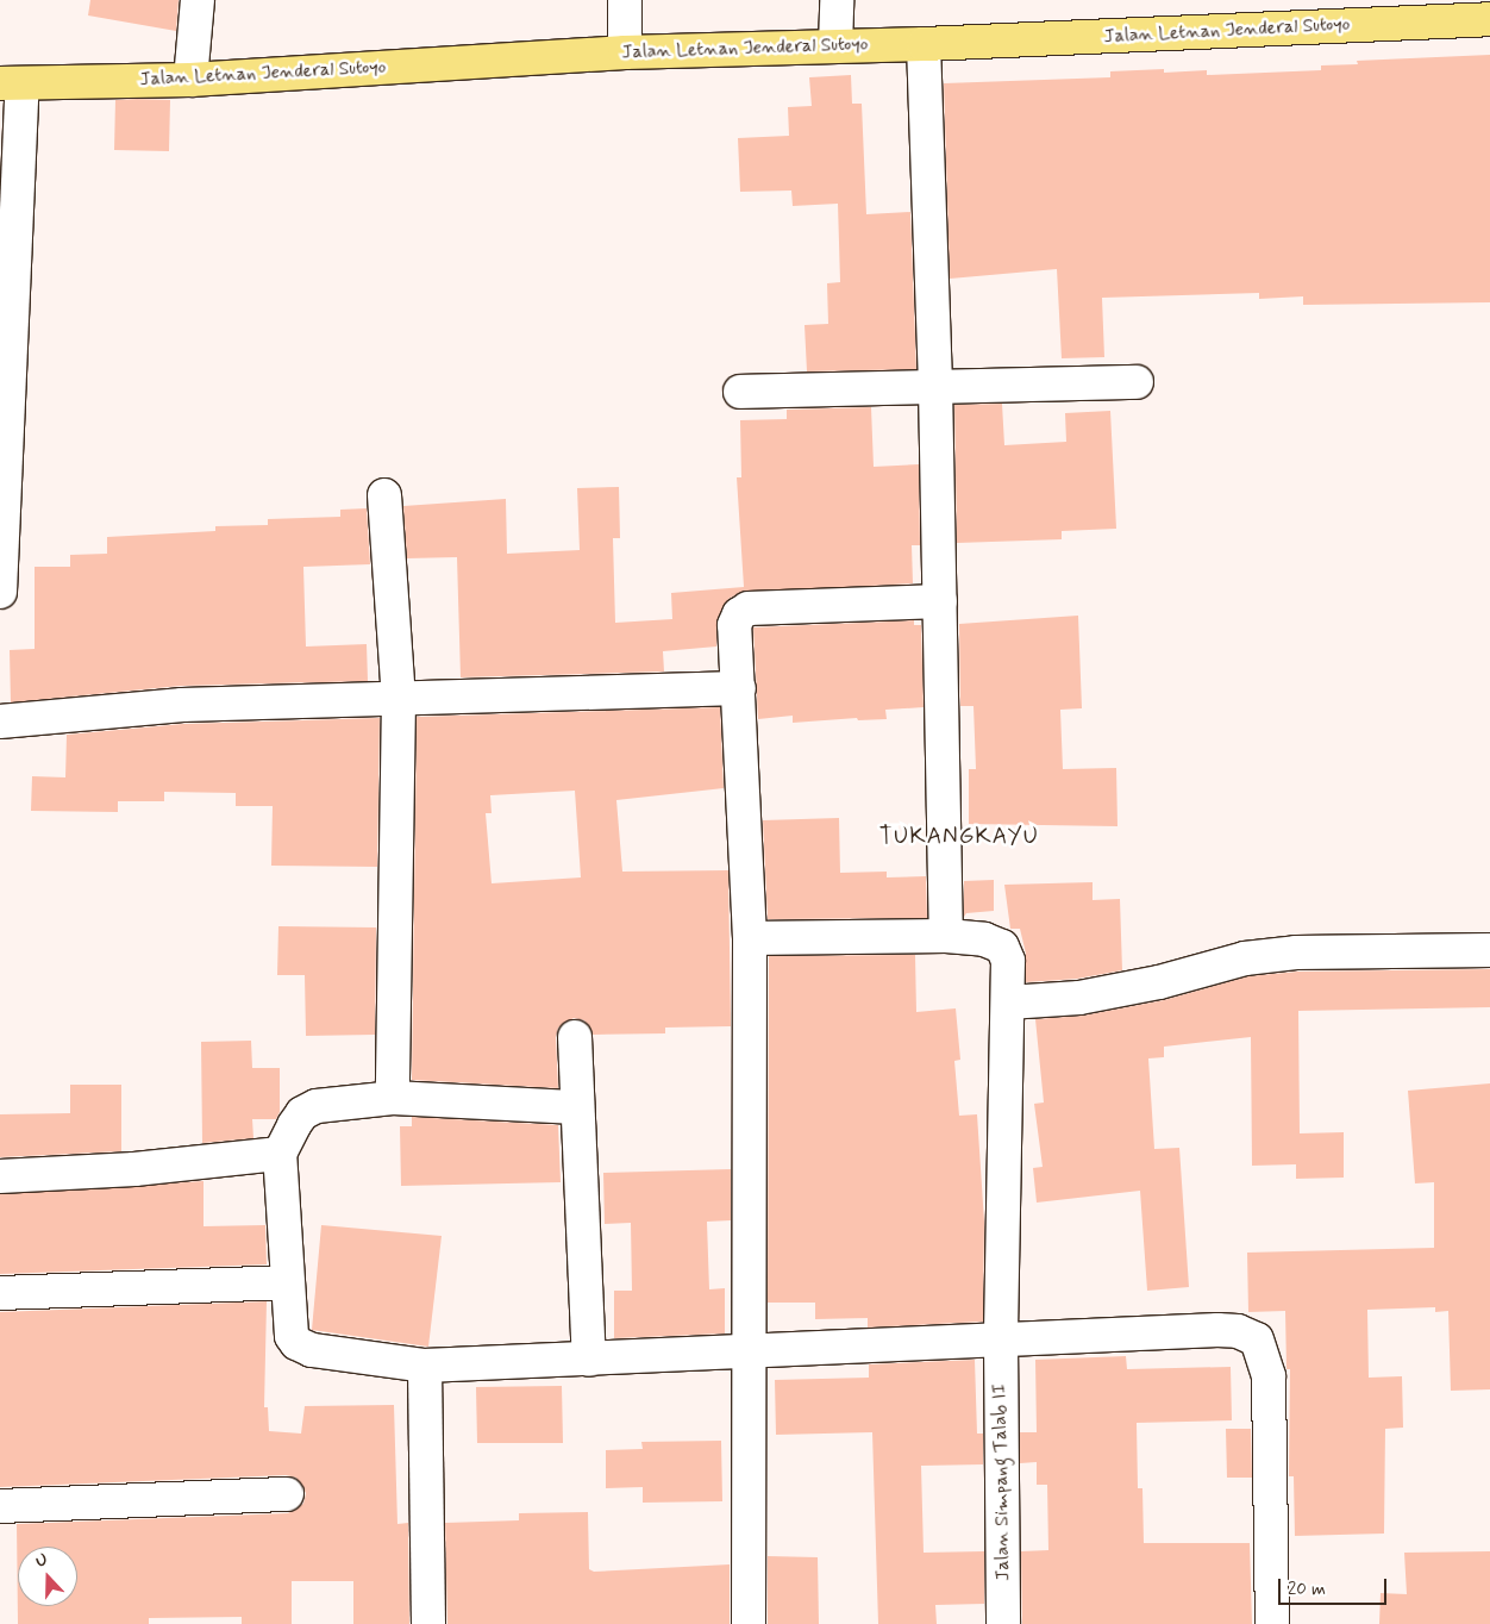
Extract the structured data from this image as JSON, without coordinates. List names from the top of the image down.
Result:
{
  "streets": {
    "main road": ["Jalan Letnan Jenderal Sutoyo"],
    "street": ["Jalan Simpang Talab II"]
  },
  "districts": ["TUKANGKAYU"],
  "scale_bar": "20 m",
  "north": "top"
}
